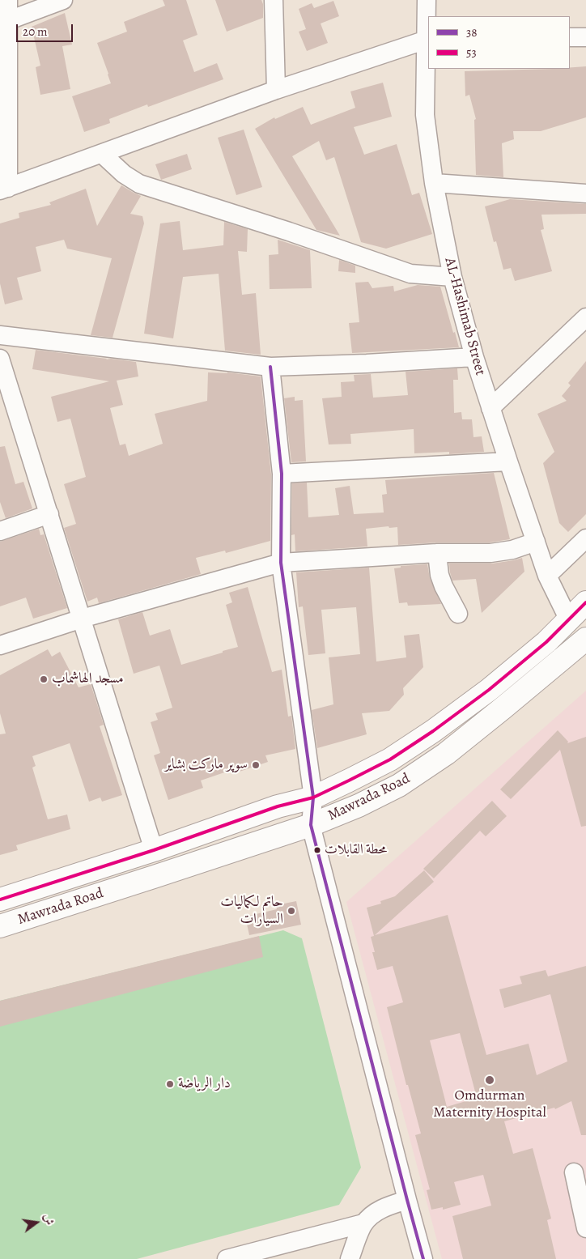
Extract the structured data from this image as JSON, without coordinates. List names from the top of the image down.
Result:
{
  "streets": {
    "main road": ["Mawrada Road"],
    "street": ["AL-Hashimab Street"]
  },
  "crossings": [
    ["AL-Hashimab Street", "Mawrada Road"]
  ],
  "places": [
    "مسجد الهاشماب",
    "سوپر مارکت بشاير",
    "محطة القابلات",
    "حاتم لكماليات السيارات",
    "Omdurman Maternity Hospital",
    "دار الرياضة"
  ],
  "lines": ["transit line 38", "transit line 53"],
  "legend": ["38", "53"],
  "scale_bar": "20 m",
  "north": "right"
}
